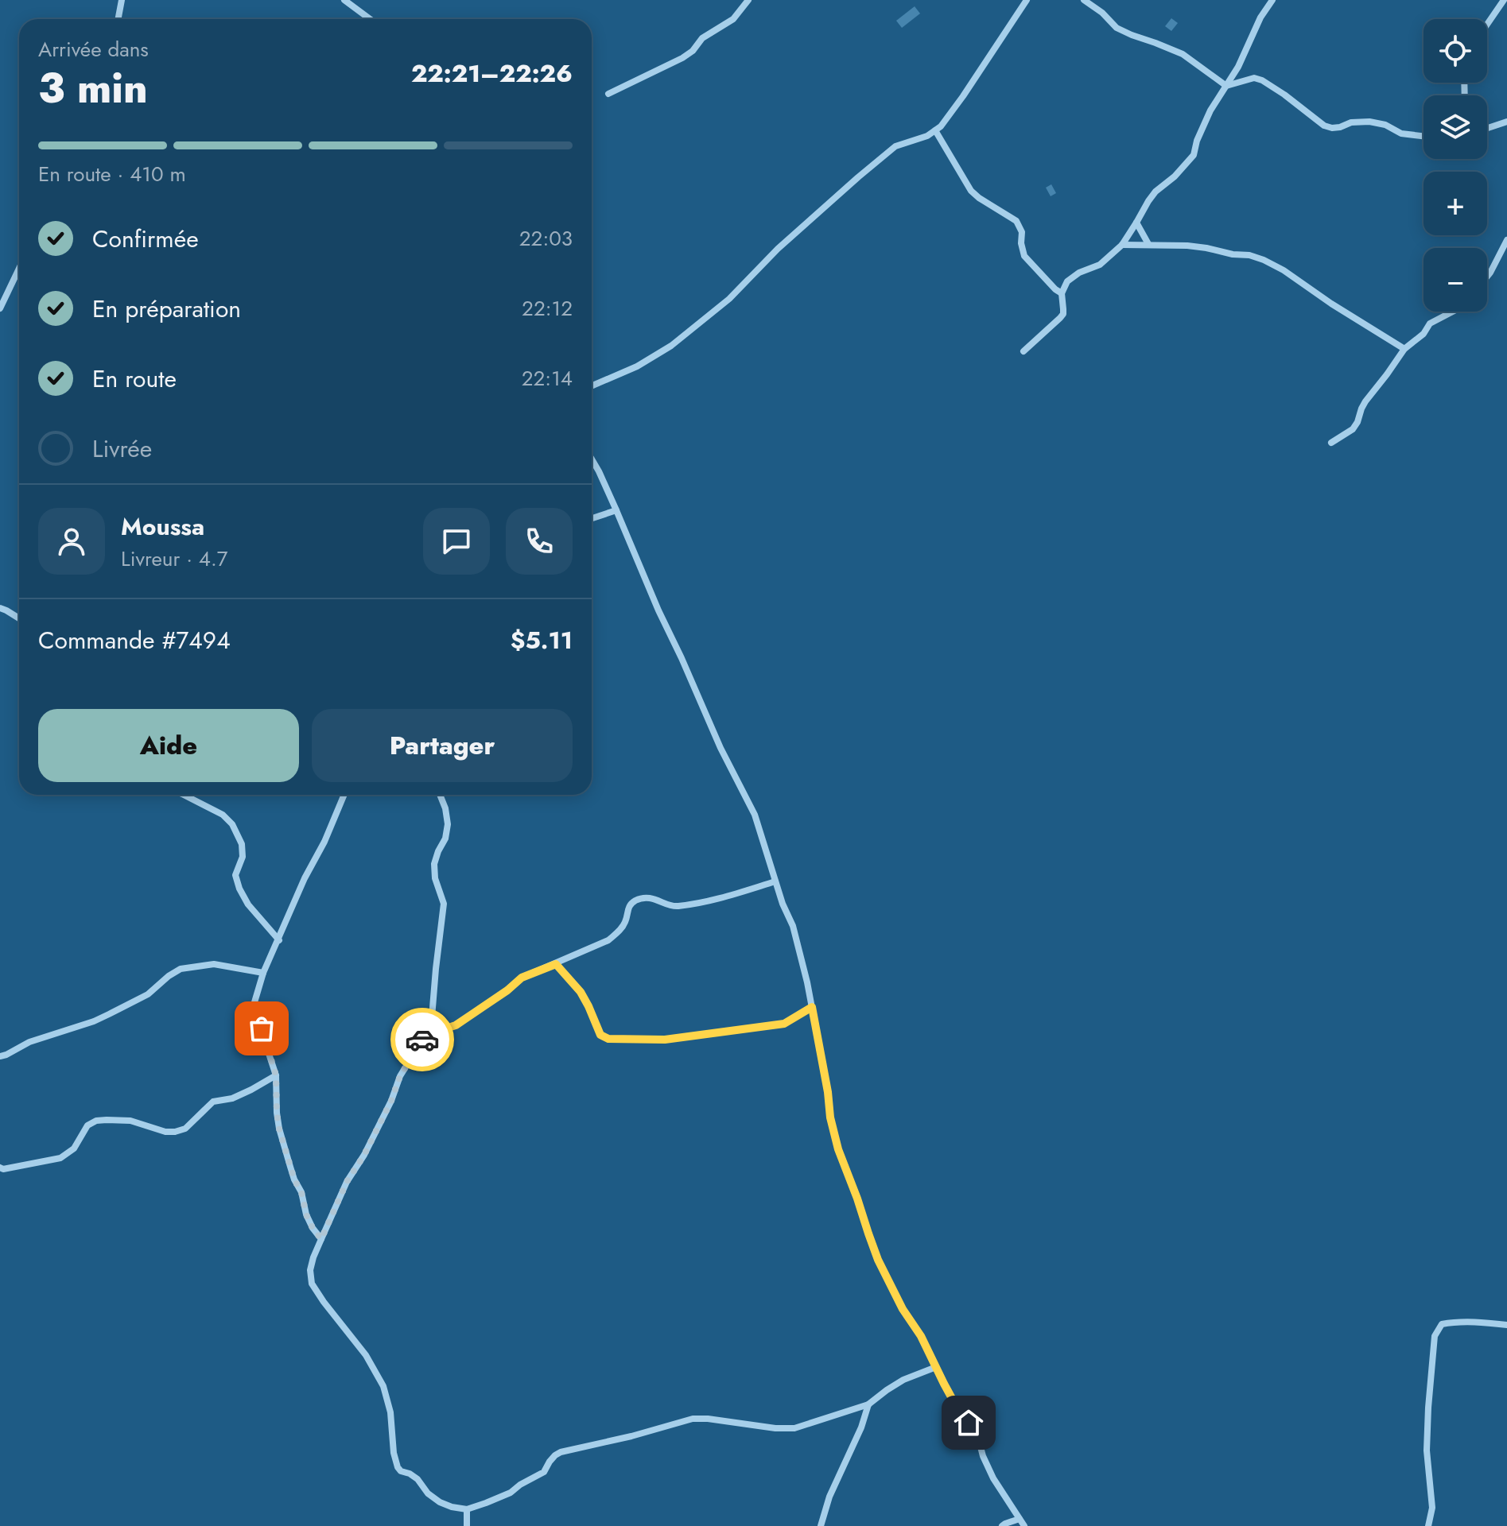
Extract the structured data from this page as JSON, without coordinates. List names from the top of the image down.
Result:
{
  "page": {
    "map_buttons": ["+", "−"],
    "heading": ["3 min", "Arrivée dans", "22:21–22:26"],
    "panel": [
      "Moussa",
      "Livreur · 4.7",
      "Commande #7494",
      "$5.11"
    ],
    "bar": "En route · 410 m",
    "list": [
      ["Confirmée", "22:03"],
      ["En préparation", "22:12"],
      ["En route", "22:14"],
      "Livrée"
    ],
    "buttons": ["Aide", "Partager"]
  }
}
